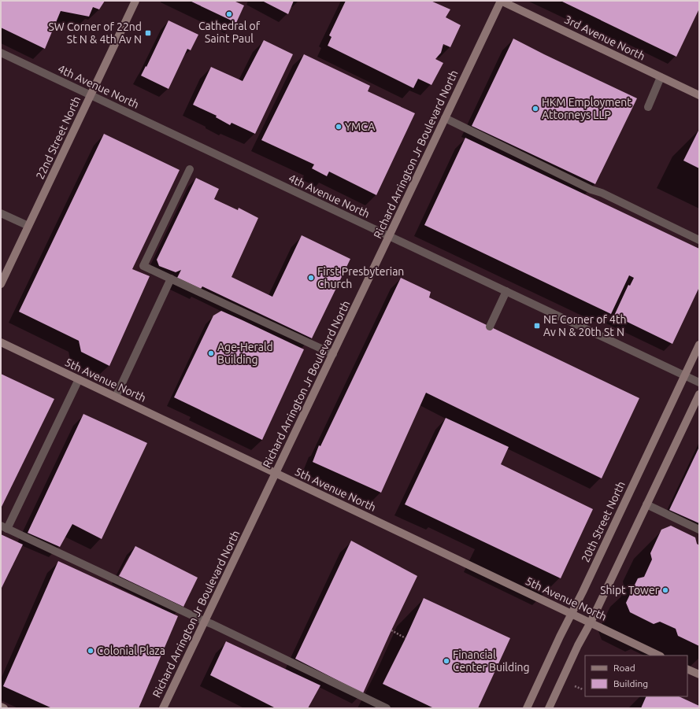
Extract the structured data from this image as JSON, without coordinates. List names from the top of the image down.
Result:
{
  "streets": {
    "main road": [
      "3rd Avenue North",
      "22nd Street North",
      "Richard Arrington Jr Boulevard North",
      "5th Avenue North",
      "20th Street North"
    ],
    "street": ["4th Avenue North"]
  },
  "crossings": [
    ["3rd Avenue North", "Richard Arrington Jr Boulevard North"],
    ["4th Avenue North", "22nd Street North"],
    ["4th Avenue North", "Richard Arrington Jr Boulevard North"],
    ["4th Avenue North", "20th Street North"],
    ["Richard Arrington Jr Boulevard North", "5th Avenue North"],
    ["5th Avenue North", "20th Street North"]
  ],
  "places": {
    "other": [
      "Cathedral of Saint Paul",
      "HKM Employment Attorneys LLP",
      "YMCA",
      "First Presbyterian Church",
      "Age-Herald Building",
      "Shipt Tower",
      "Colonial Plaza",
      "Financial Center Building"
    ],
    "transit": ["SW Corner of 22nd St N & 4th Av N", "NE Corner of 4th Av N & 20th St N"]
  },
  "legend": ["Road", "Building"]
}
